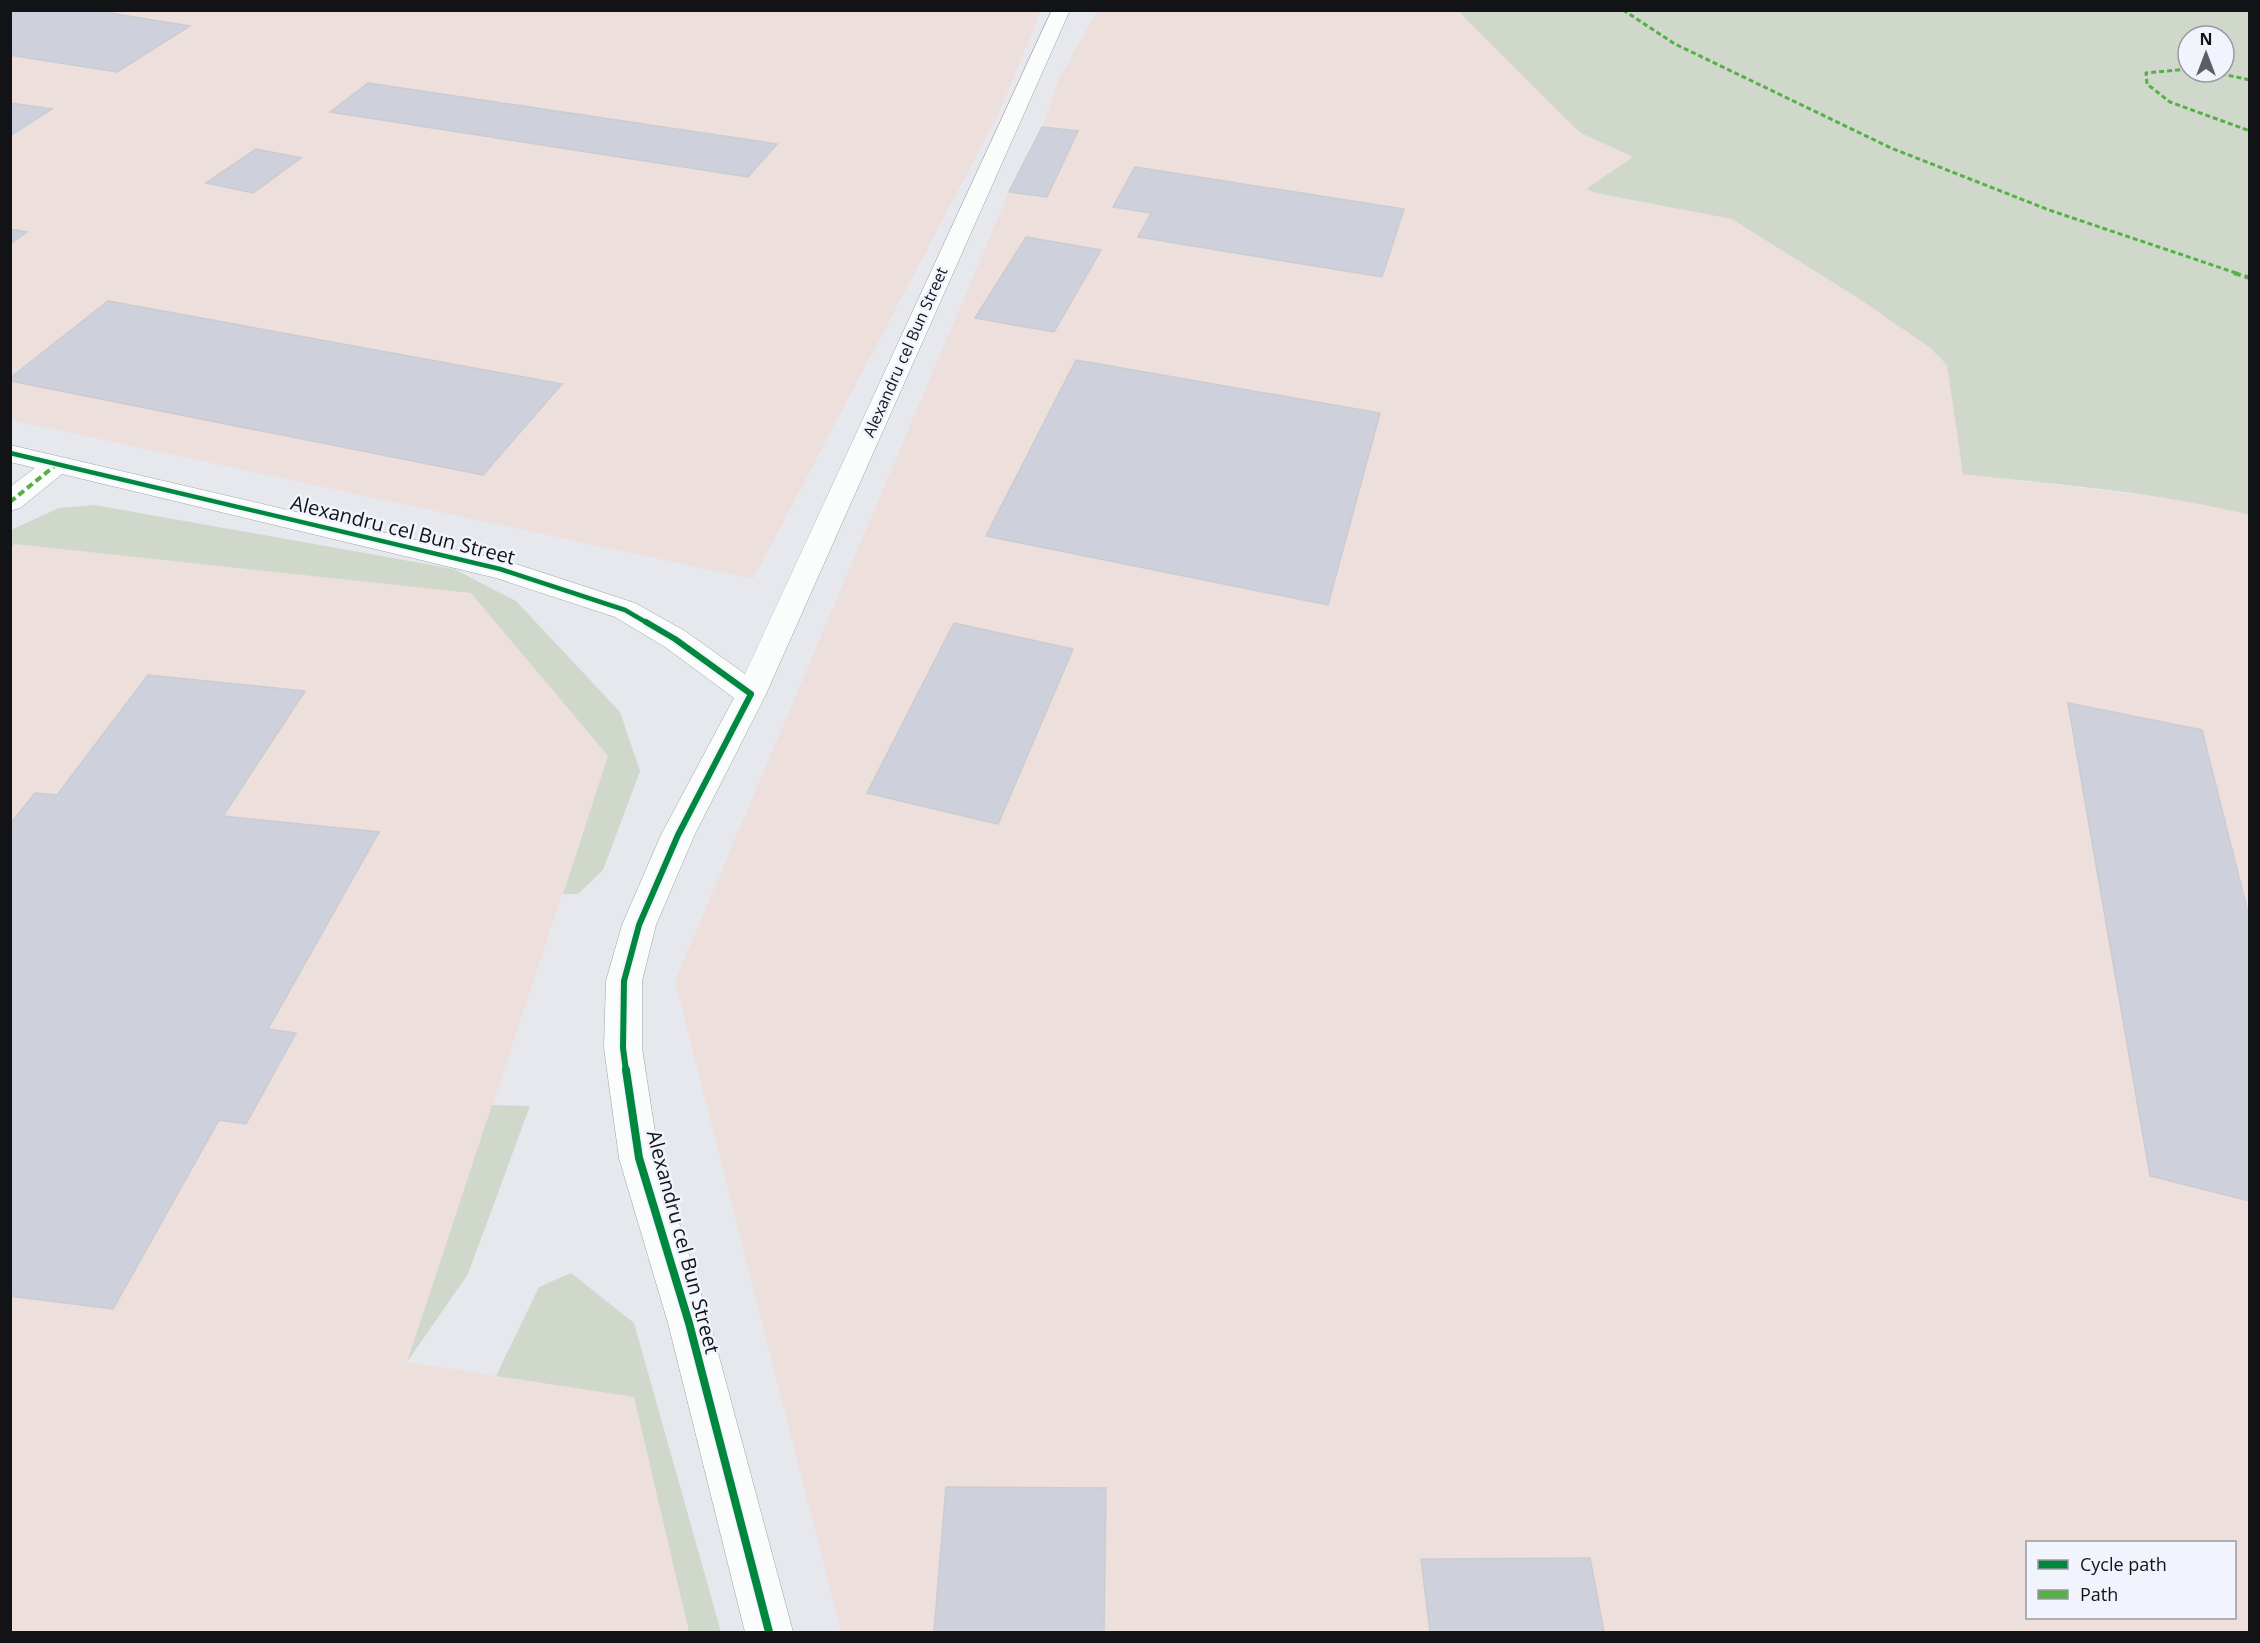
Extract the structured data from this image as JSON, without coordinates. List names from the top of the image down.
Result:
{
  "streets": {
    "street": ["Alexandru cel Bun Street"]
  },
  "legend": ["Cycle path", "Path"],
  "north": "top"
}
